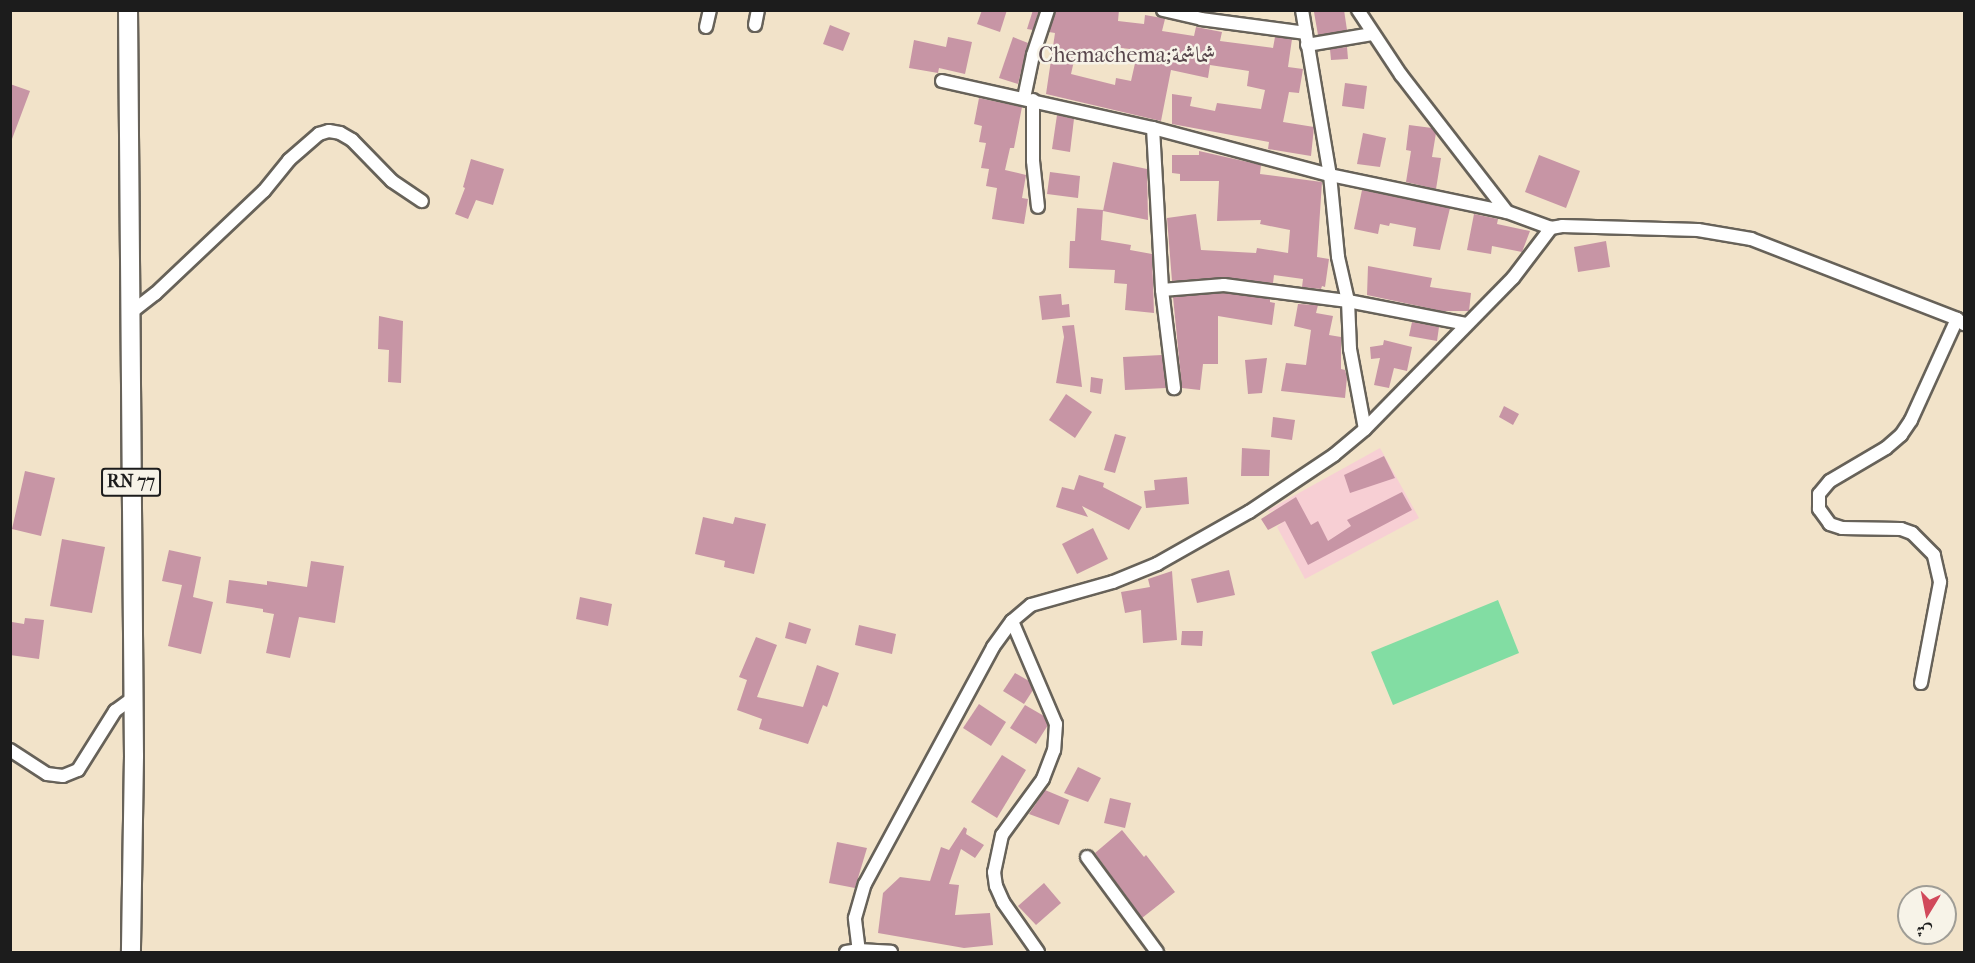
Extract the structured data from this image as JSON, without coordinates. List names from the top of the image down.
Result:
{
  "streets": {
    "main road": ["RN 77"]
  },
  "districts": ["Chemachema;شماشمة"],
  "north": "bottom"
}
